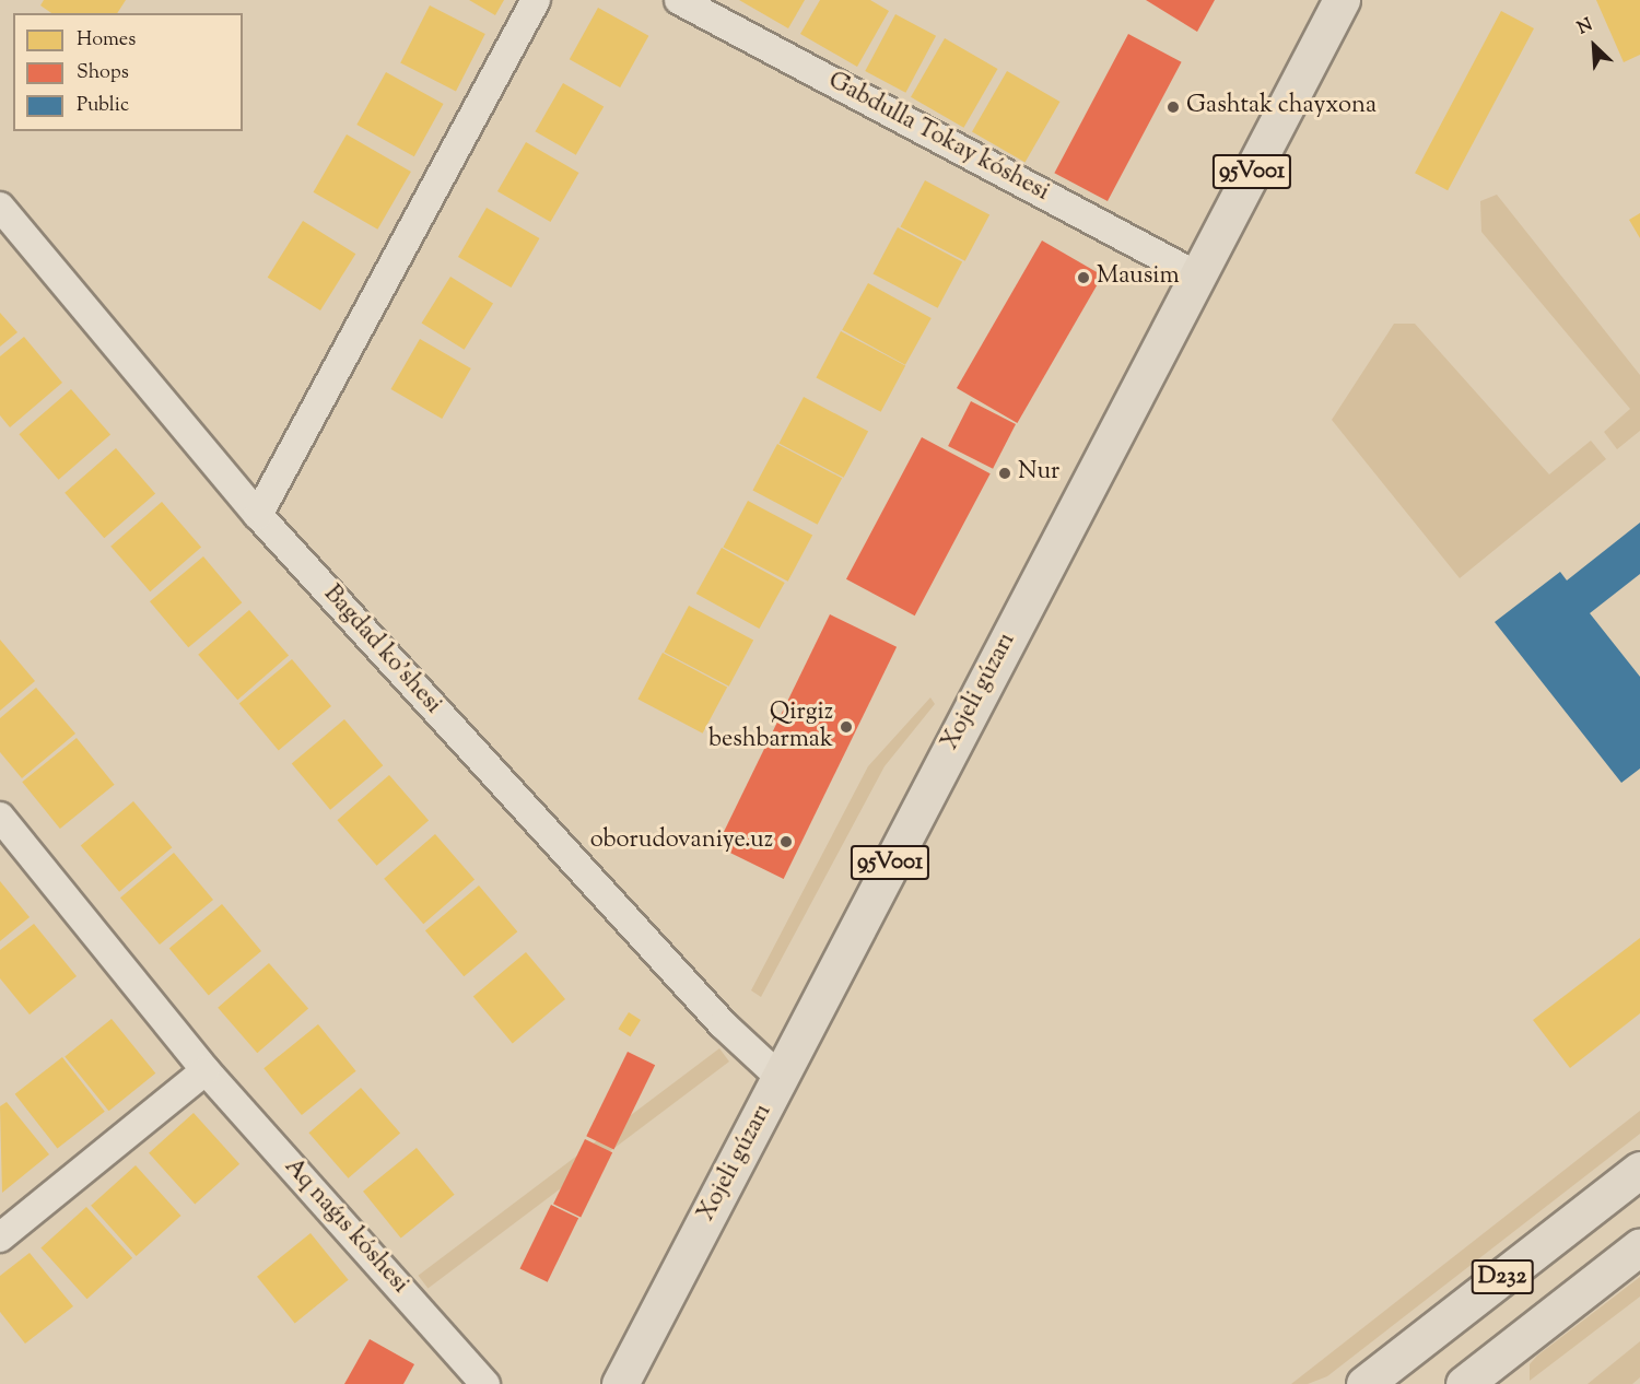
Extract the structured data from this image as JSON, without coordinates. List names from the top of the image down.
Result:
{
  "streets": {
    "main road": ["95V001", "Xojeli gúzarı", "D232"],
    "street": ["Ǵabdulla Tokay kóshesi", "Bagdad ko'shesi", "Aq naǵıs kóshesi"]
  },
  "crossings": [
    ["Ǵabdulla Tokay kóshesi", "Xojeli gúzarı"],
    ["Bagdad ko'shesi", "Xojeli gúzarı"]
  ],
  "places": [
    "Gashtak chayxona",
    "Mausim",
    "Nur",
    "Qirgiz beshbarmak",
    "oborudovaniye.uz"
  ],
  "legend": ["Homes", "Shops", "Public"],
  "north": "top left"
}
